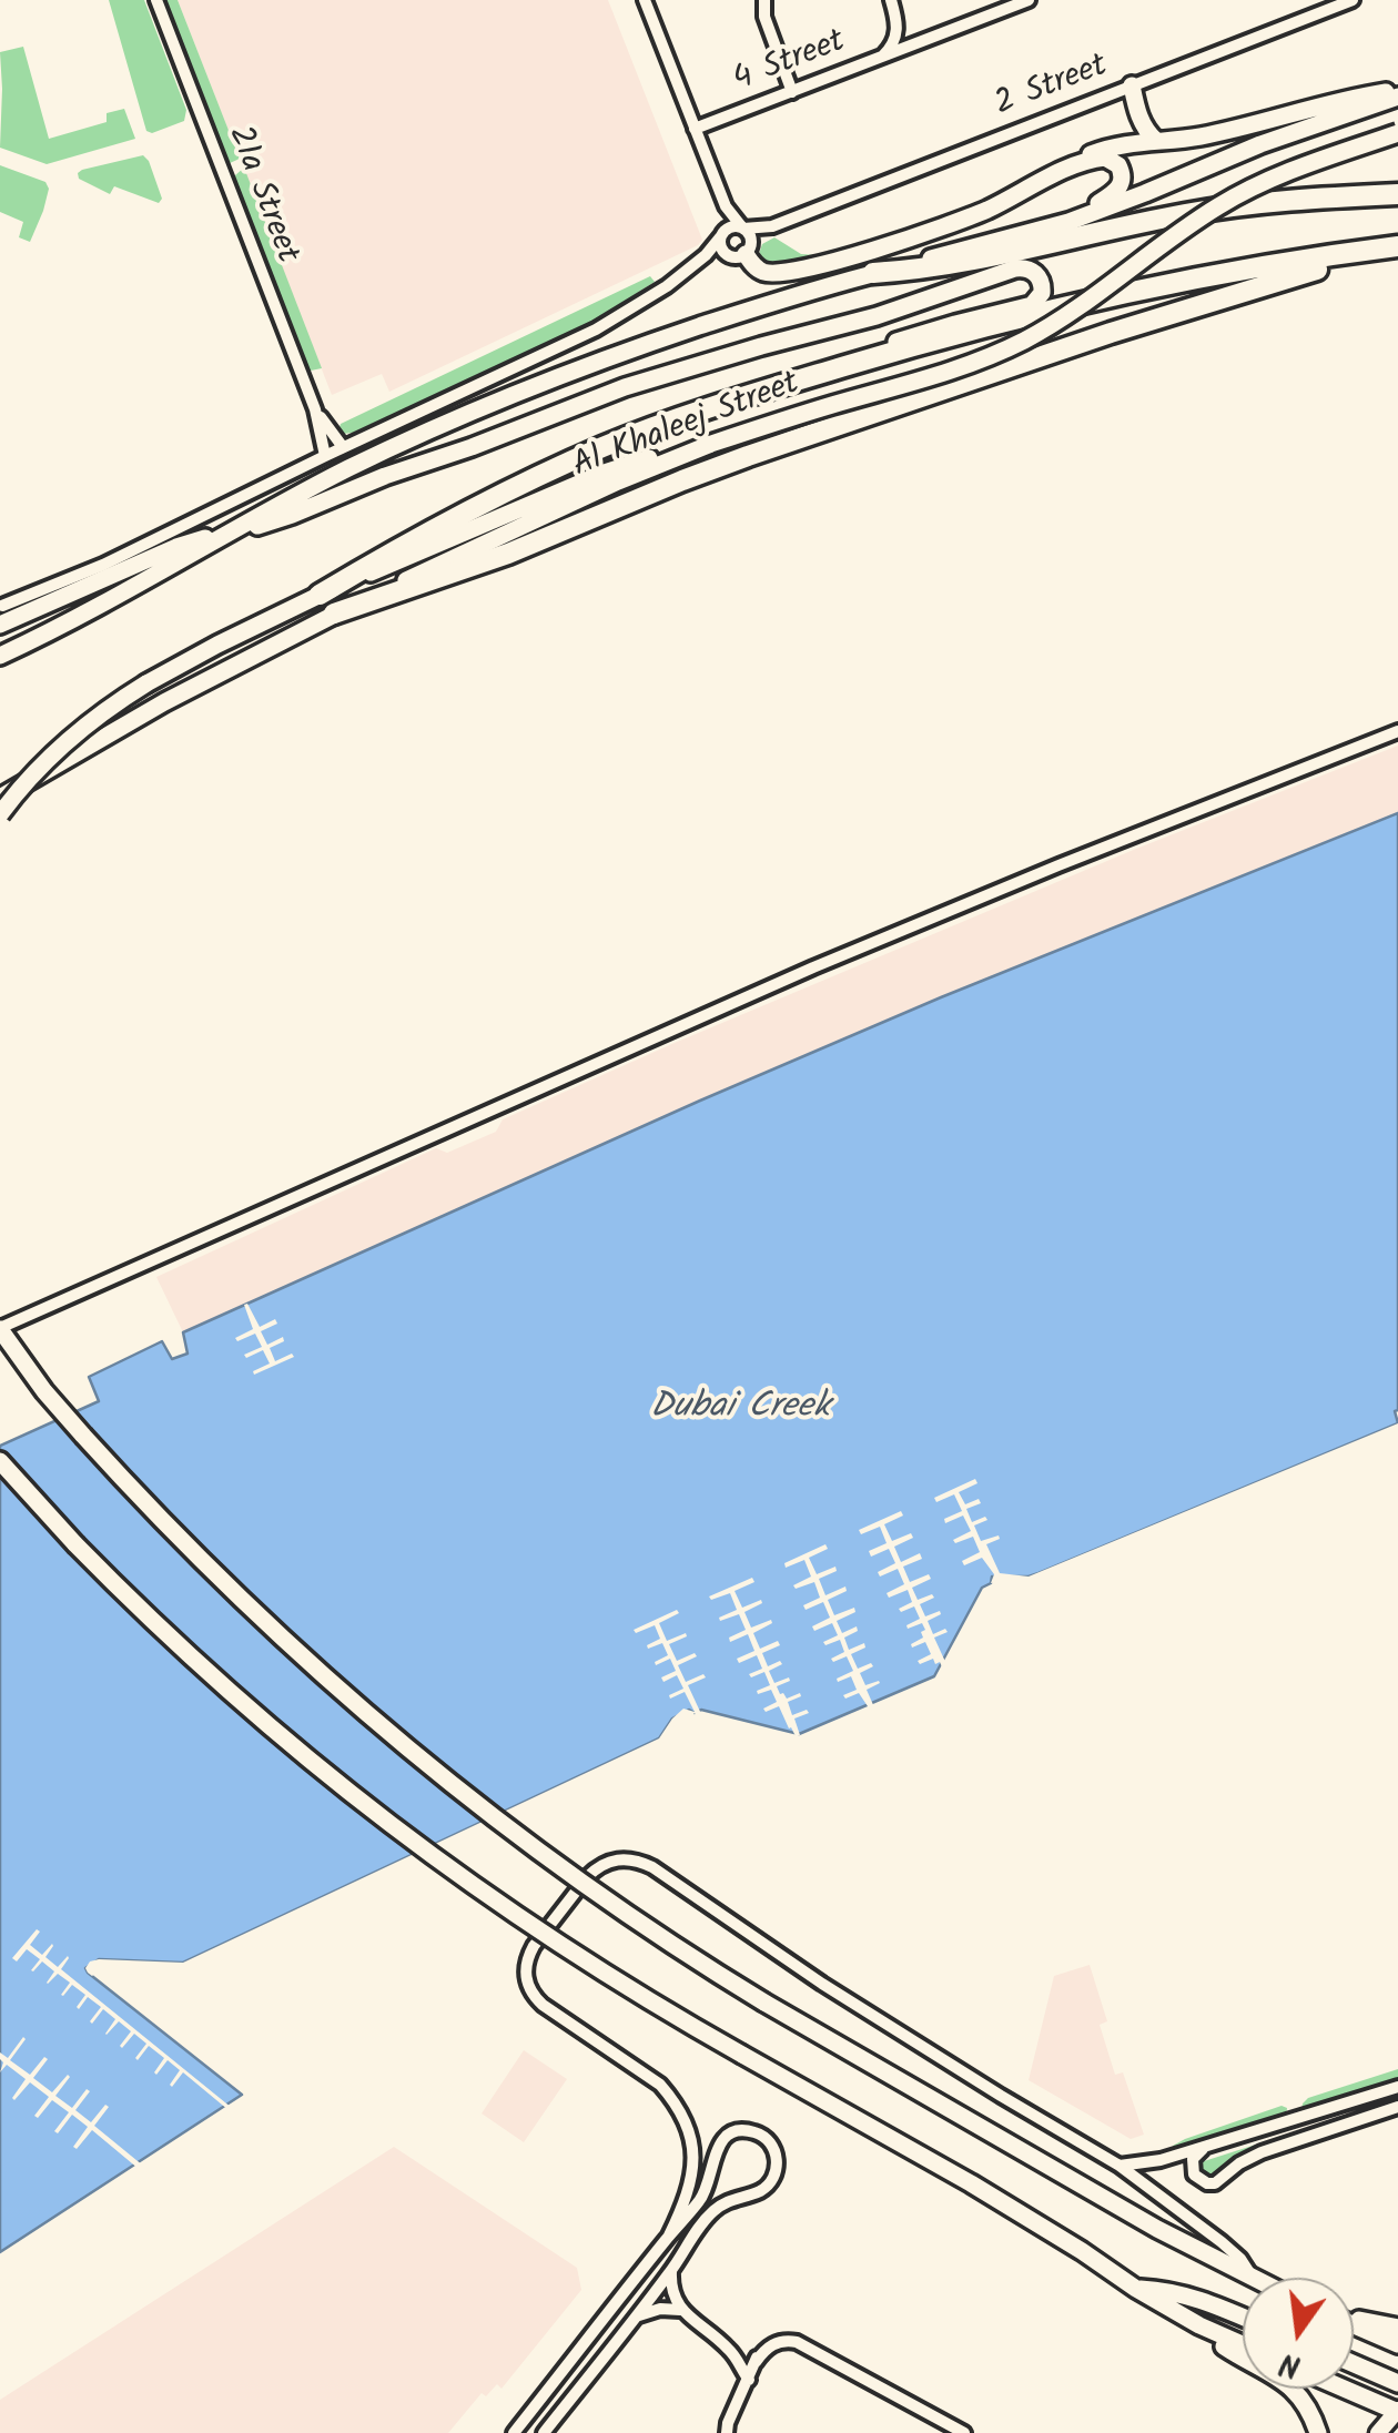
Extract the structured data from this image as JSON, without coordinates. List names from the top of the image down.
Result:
{
  "streets": {
    "main road": ["Al Khaleej Street"],
    "street": ["4 Street", "2 Street", "21a Street"]
  },
  "water": ["Dubai Creek"],
  "north": "bottom"
}
